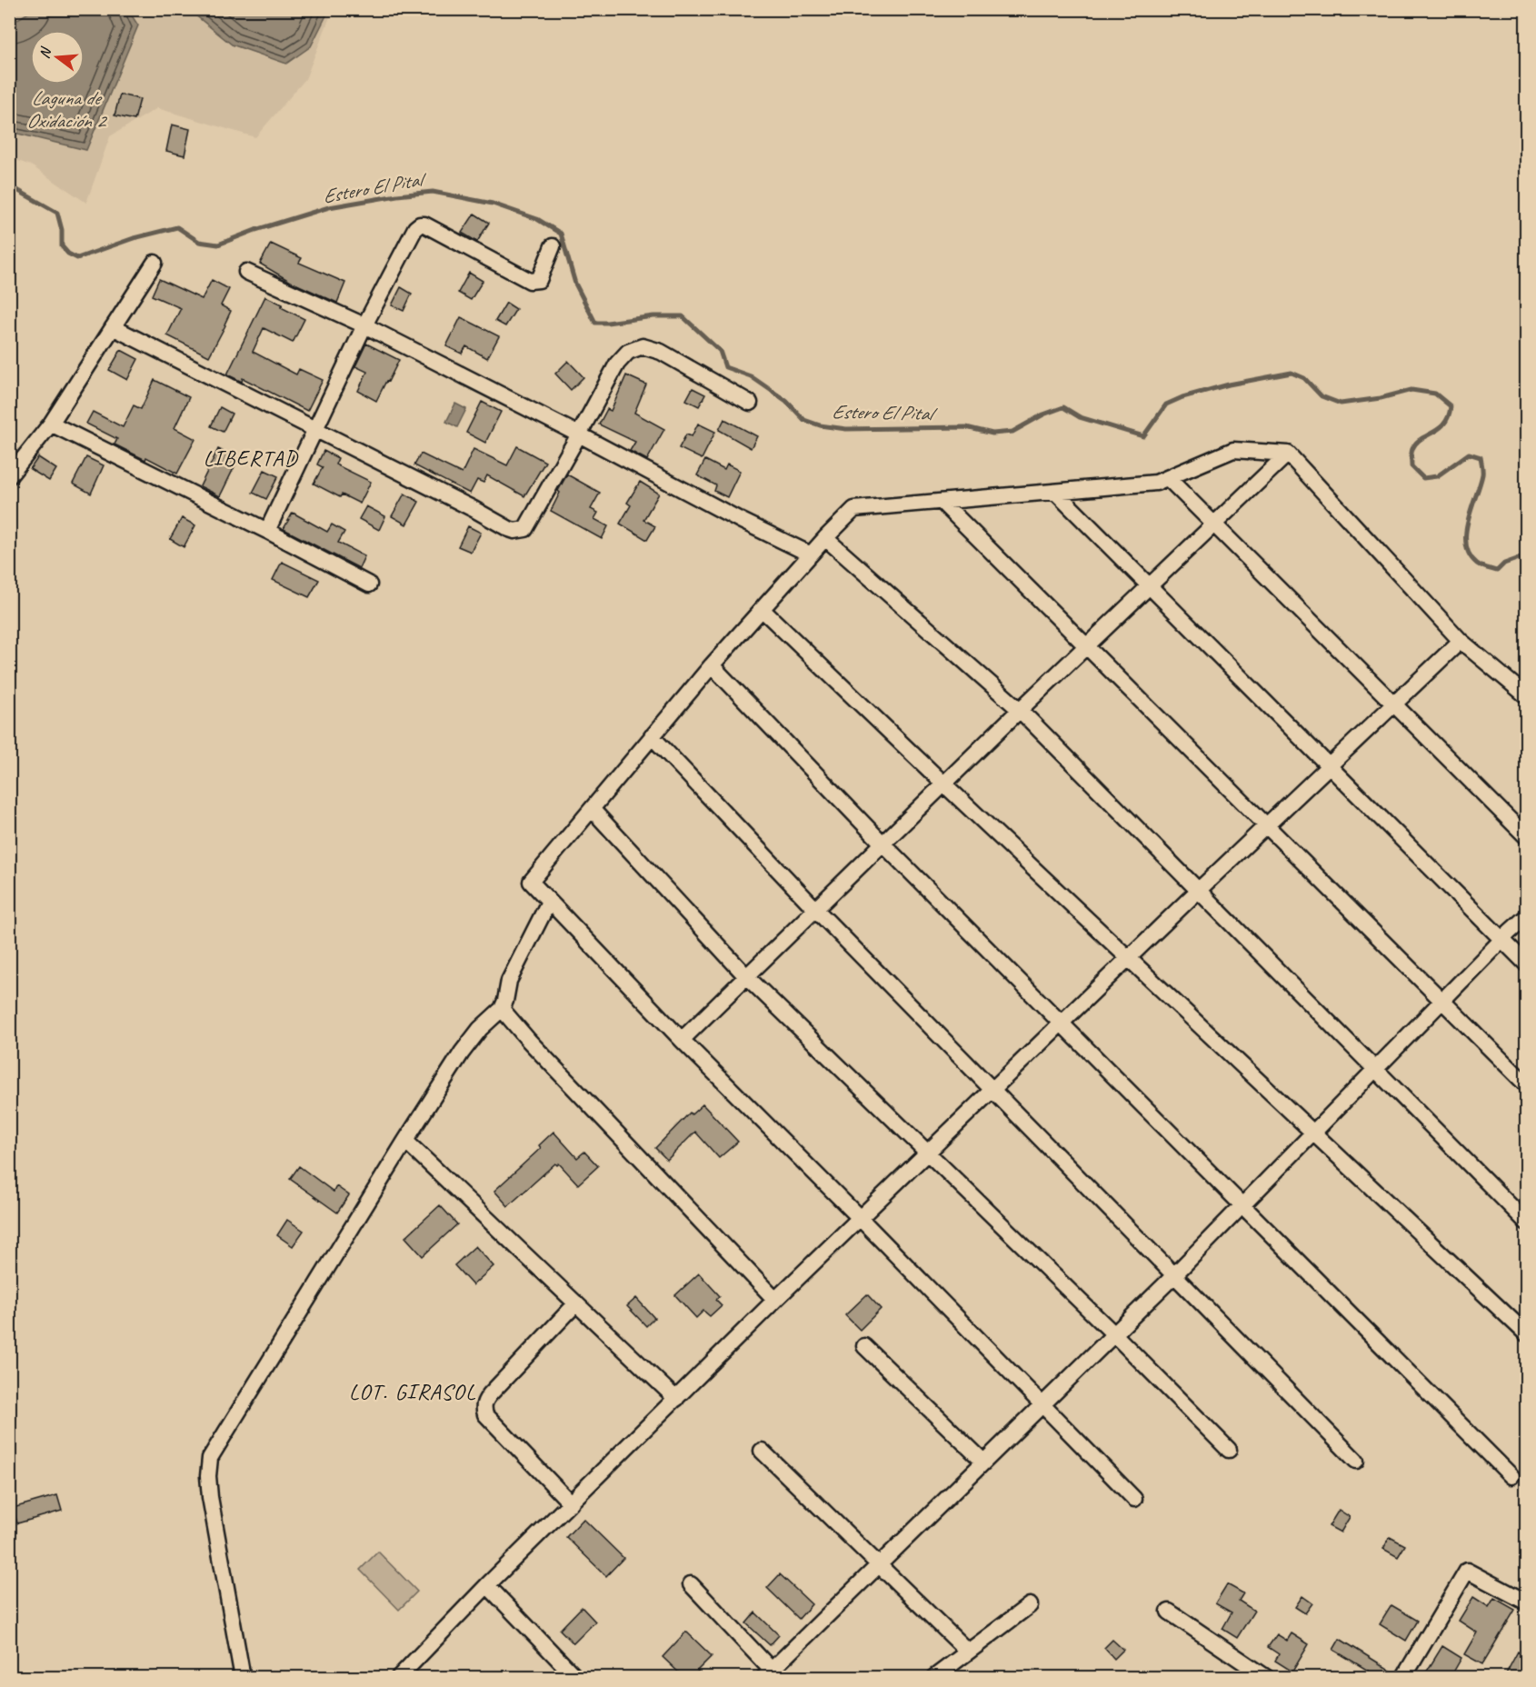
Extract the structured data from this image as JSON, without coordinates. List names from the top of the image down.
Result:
{
  "districts": ["LIBERTAD", "LOT. GIRASOL"],
  "water": ["Laguna de Oxidación 2", "Estero El Pital"],
  "north": "left"
}
